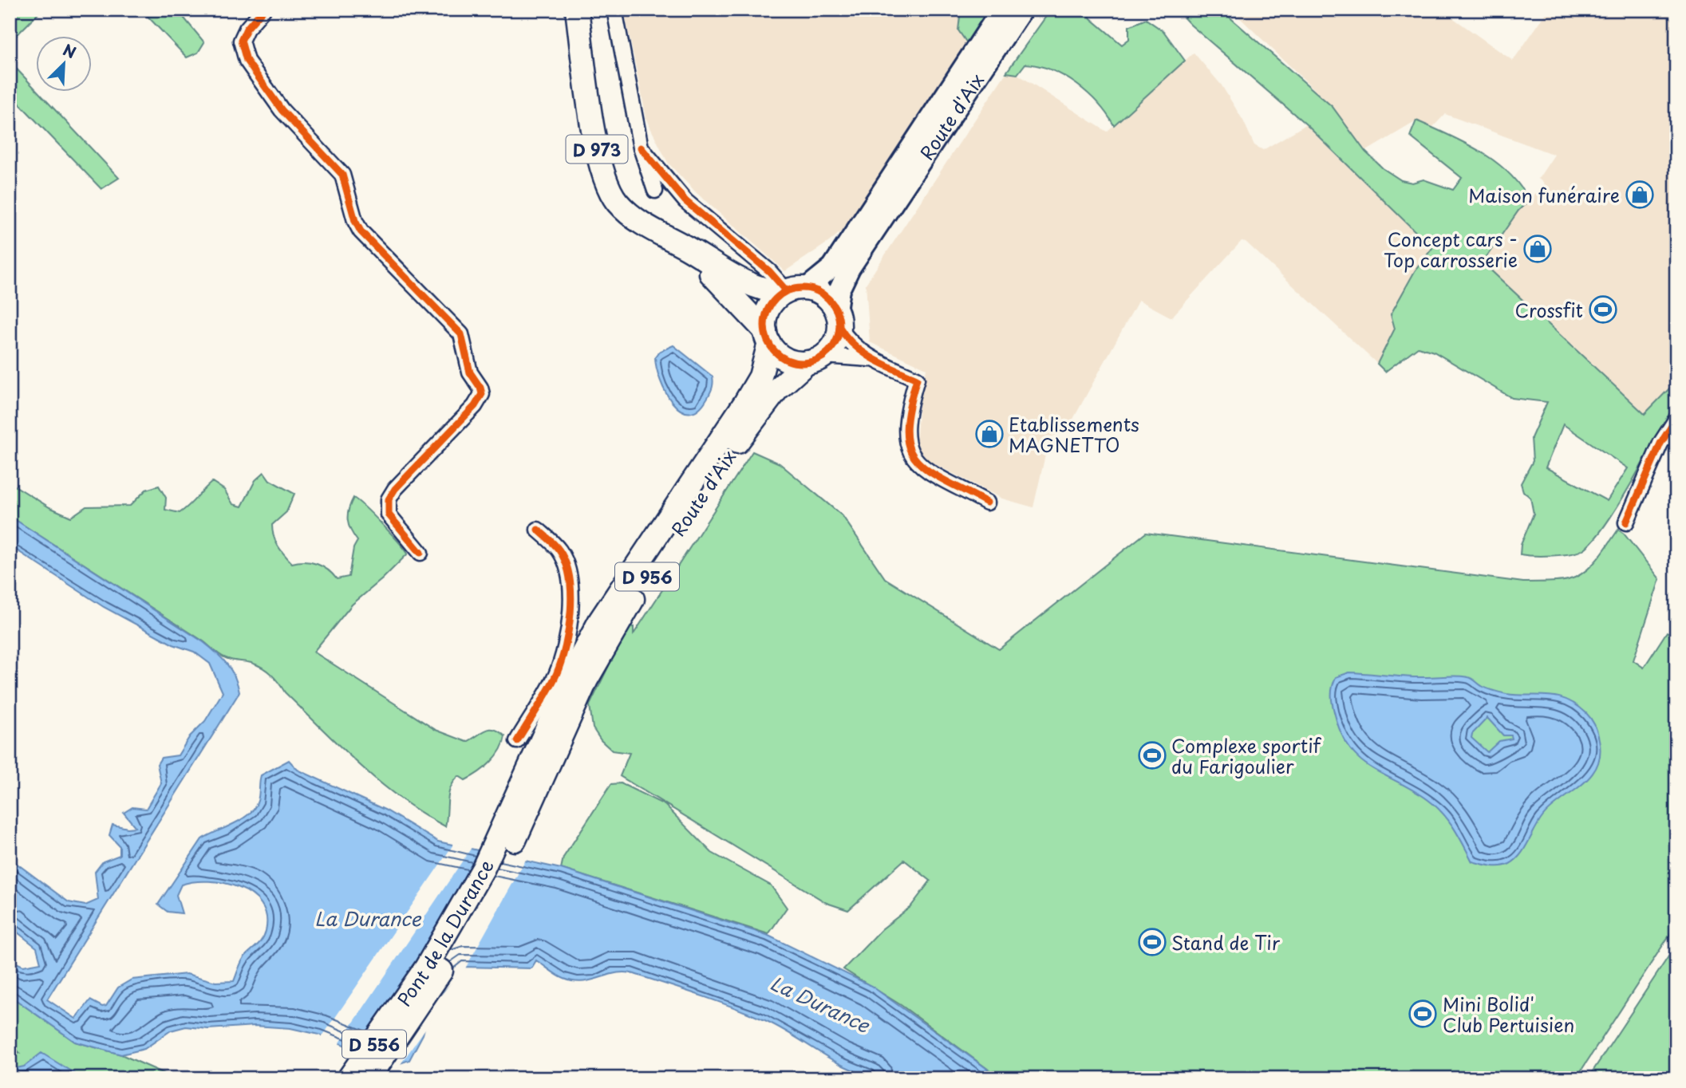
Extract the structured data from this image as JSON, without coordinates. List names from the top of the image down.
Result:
{
  "streets": {
    "main road": [
      "Route d'Aix",
      "D 973",
      "D 956",
      "Pont de la Durance",
      "D 556"
    ]
  },
  "crossings": [
    ["Route d'Aix", "D 973"],
    ["Route d'Aix", "Pont de la Durance"]
  ],
  "water": ["La Durance"],
  "places": {
    "shop": ["Maison funéraire", "Concept cars - Top carrosserie", "Etablissements MAGNETTO"],
    "sports": [
      "Crossfit",
      "Complexe sportif du Farigoulier",
      "Stand de Tir",
      "Mini Bolid' Club Pertuisien"
    ]
  },
  "north": "top right"
}
